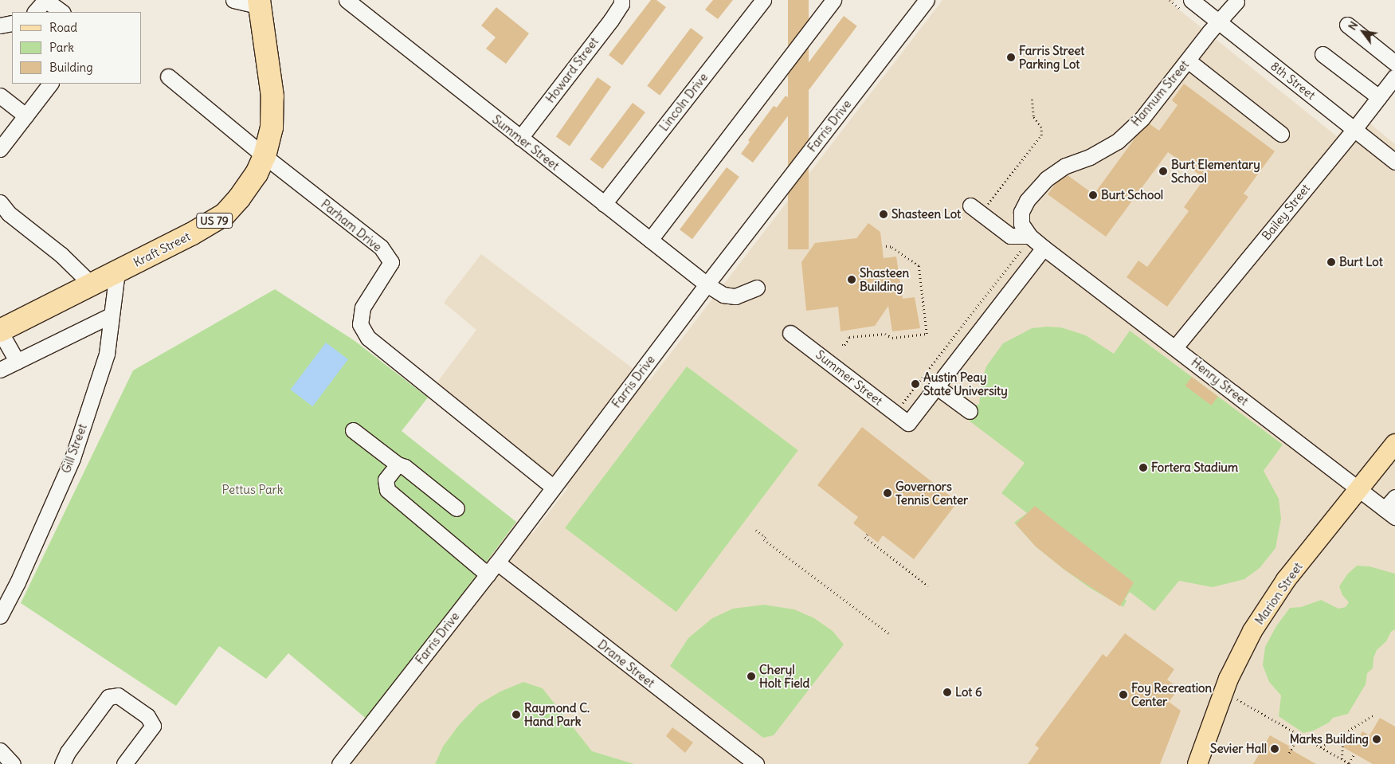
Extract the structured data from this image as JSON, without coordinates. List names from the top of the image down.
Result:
{
  "streets": {
    "highway": ["US 79", "Kraft Street"],
    "main road": ["Marion Street"],
    "street": [
      "Howard Street",
      "8th Street",
      "Hannum Street",
      "Lincoln Drive",
      "Farris Drive",
      "Summer Street",
      "Bailey Street",
      "Parham Drive",
      "Henry Street",
      "Gill Street",
      "Drane Street"
    ]
  },
  "crossings": [
    ["Howard Street", "Summer Street"],
    ["8th Street", "Hannum Street"],
    ["8th Street", "Bailey Street"],
    ["Hannum Street", "Henry Street"],
    ["Lincoln Drive", "Summer Street"],
    ["Farris Drive", "Summer Street"],
    ["Farris Drive", "Parham Drive"],
    ["Farris Drive", "Drane Street"],
    ["Bailey Street", "Henry Street"],
    ["Parham Drive", "Kraft Street"],
    ["Kraft Street", "Gill Street"],
    ["Henry Street", "Marion Street"]
  ],
  "parks": ["Pettus Park"],
  "places": [
    "Farris Street Parking Lot",
    "Burt Elementary School",
    "Burt School",
    "Shasteen Lot",
    "Burt Lot",
    "Shasteen Building",
    "Austin Peay State University",
    "Fortera Stadium",
    "Governors Tennis Center",
    "Cheryl Holt Field",
    "Lot 6",
    "Foy Recreation Center",
    "Raymond C. Hand Park",
    "Marks Building",
    "Sevier Hall"
  ],
  "legend": ["Road", "Park", "Building"],
  "north": "top left"
}
